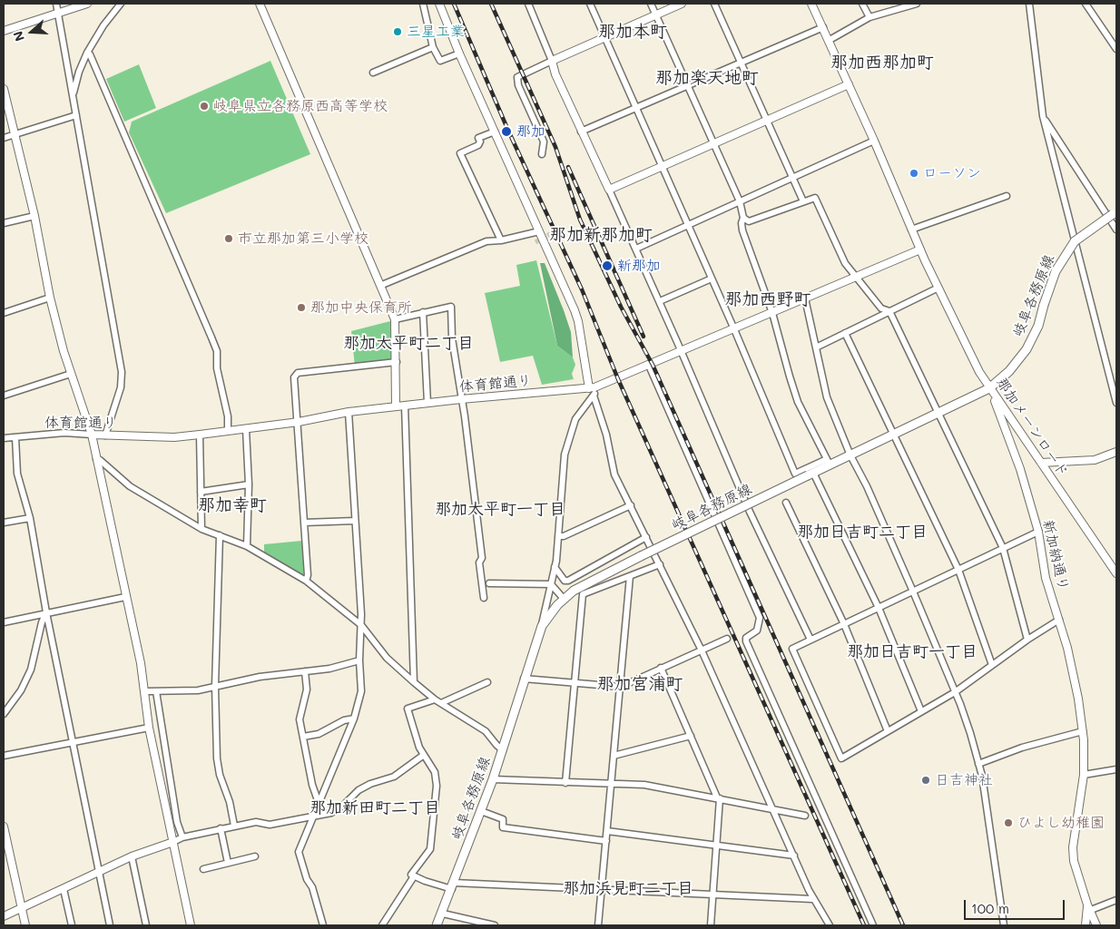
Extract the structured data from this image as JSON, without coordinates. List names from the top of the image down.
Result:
{
  "streets": {
    "main road": ["岐阜各務原線"],
    "street": ["体育館通り", "那加メーンロード", "新加納通り"]
  },
  "crossings": [
    ["岐阜各務原線", "那加メーンロード"],
    ["岐阜各務原線", "新加納通り"],
    ["体育館通り", "那加メーンロード"],
    ["那加メーンロード", "新加納通り"]
  ],
  "districts": [
    "那加本町",
    "那加西那加町",
    "那加楽天地町",
    "那加新那加町",
    "那加西野町",
    "那加太平町二丁目",
    "那加幸町",
    "那加太平町一丁目",
    "那加日吉町二丁目",
    "那加日吉町一丁目",
    "那加宮浦町",
    "那加新田町二丁目",
    "那加浜見町二丁目"
  ],
  "places": [
    "三星工業",
    "岐阜県立各務原西高等学校",
    "那加",
    "ローソン",
    "市立那加第三小学校",
    "新那加",
    "那加中央保育所",
    "日吉神社",
    "ひよし幼稚園"
  ],
  "scale_bar": "100 m",
  "north": "left"
}
